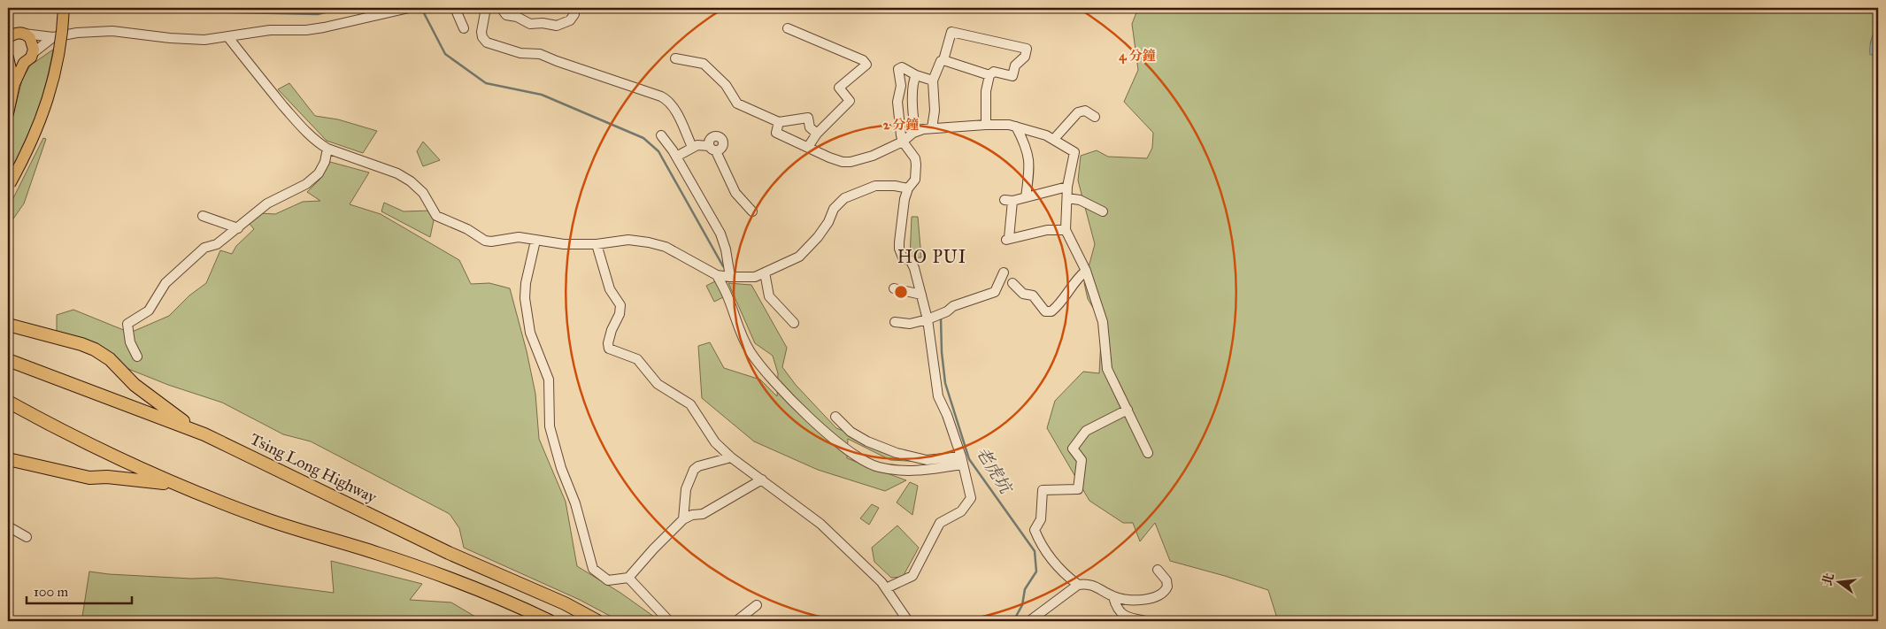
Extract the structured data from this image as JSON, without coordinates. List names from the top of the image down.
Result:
{
  "streets": {
    "highway": ["Tsing Long Highway"]
  },
  "districts": ["HO PUI"],
  "water": ["老虎坑"],
  "scale_bar": "100 m",
  "north": "left",
  "rings": ["4 分鐘", "2 分鐘"]
}
